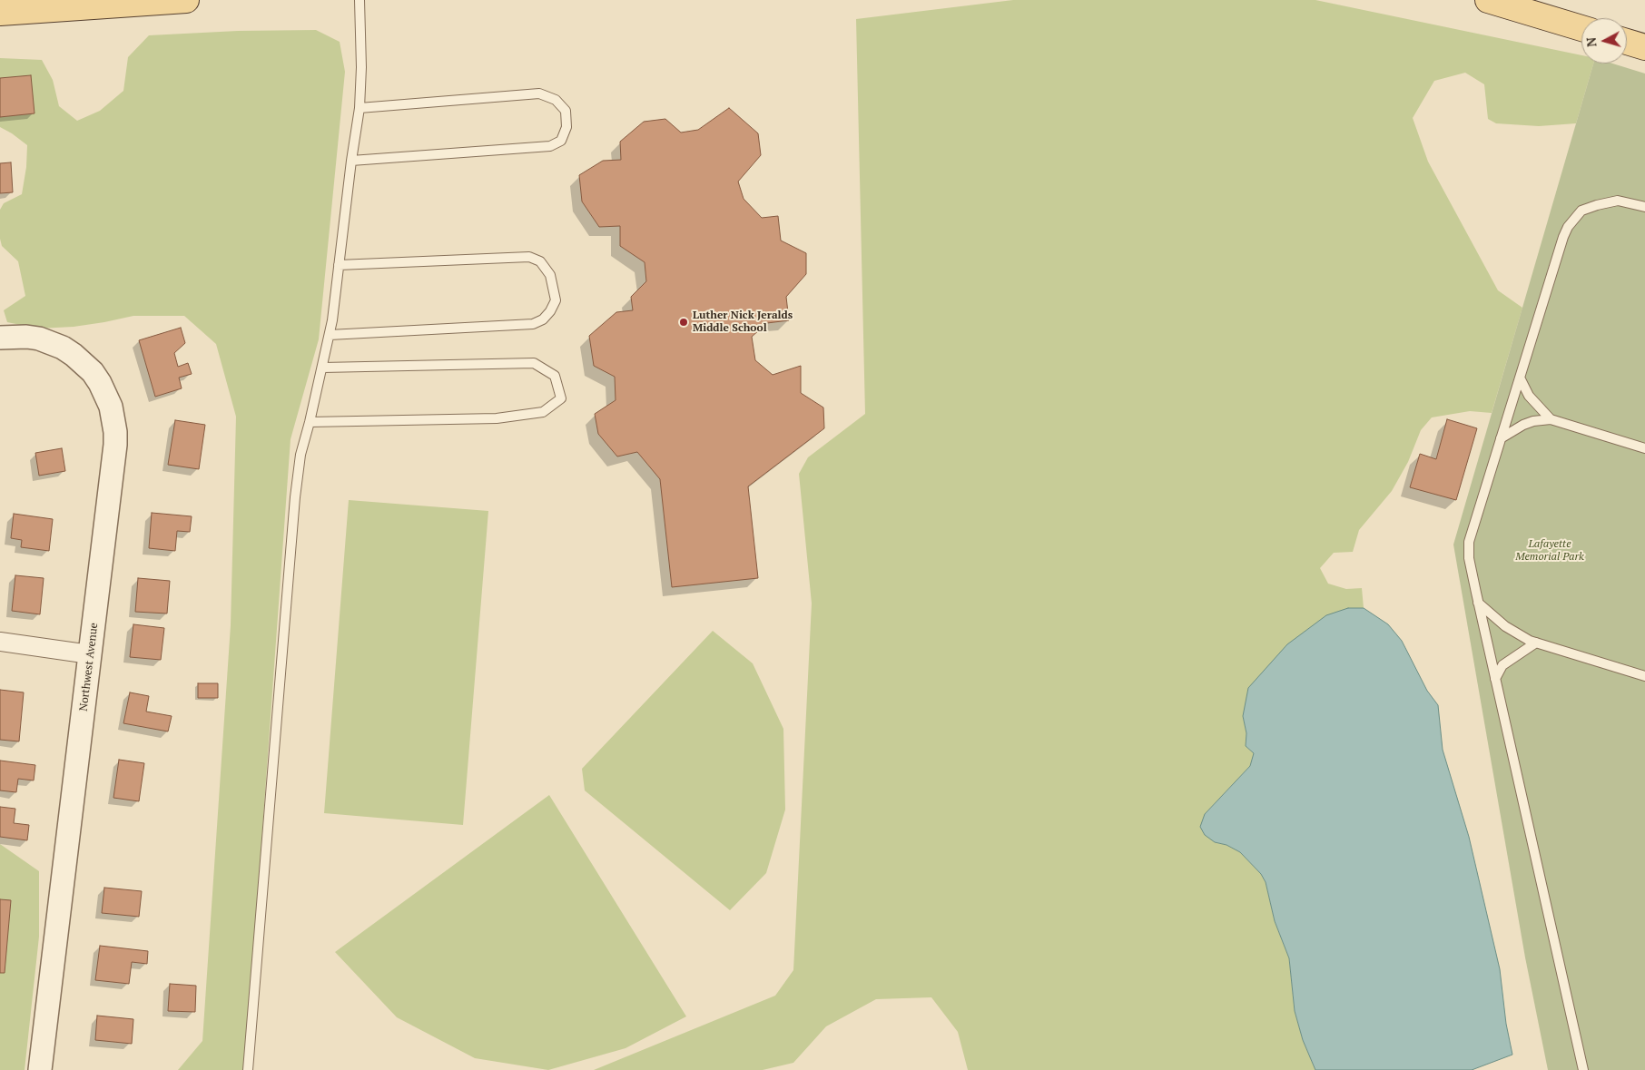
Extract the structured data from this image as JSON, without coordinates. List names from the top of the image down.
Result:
{
  "streets": {
    "street": ["Northwest Avenue"]
  },
  "parks": ["Lafayette Memorial Park"],
  "places": ["Luther Nick Jeralds Middle School"],
  "north": "left"
}
